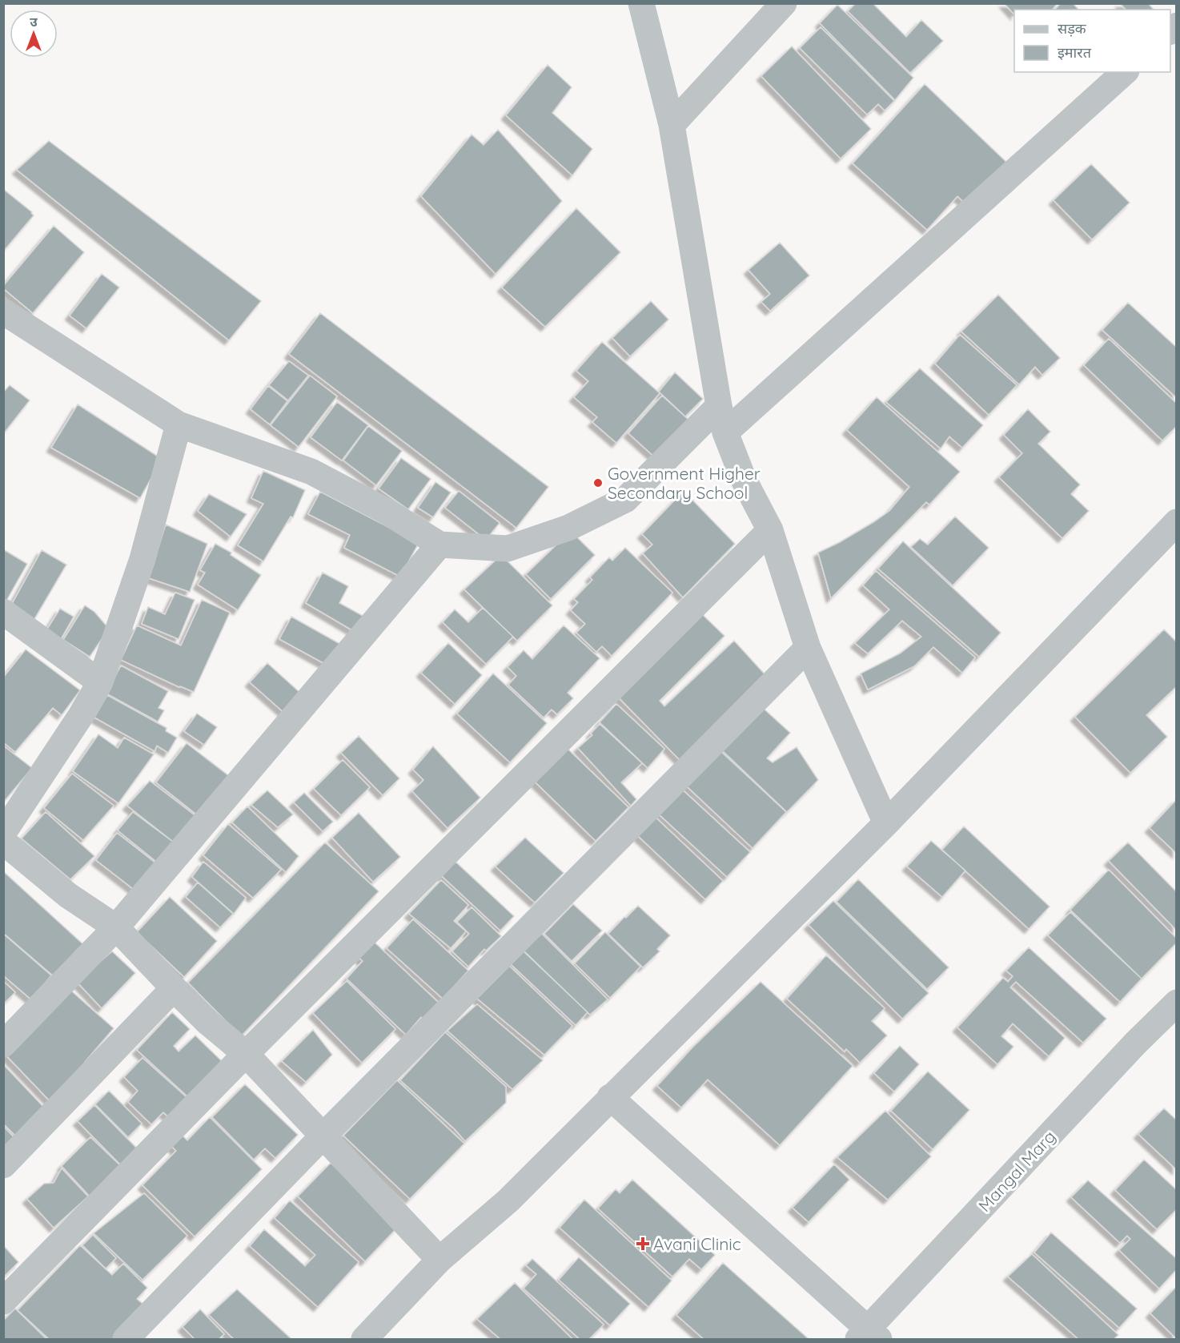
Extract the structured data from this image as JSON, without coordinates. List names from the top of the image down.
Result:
{
  "streets": {
    "street": ["Mangal Marg"]
  },
  "places": {
    "other": ["Government Higher Secondary School"],
    "health": ["Avani Clinic"]
  },
  "legend": ["सड़क", "इमारत"],
  "north": "top"
}
